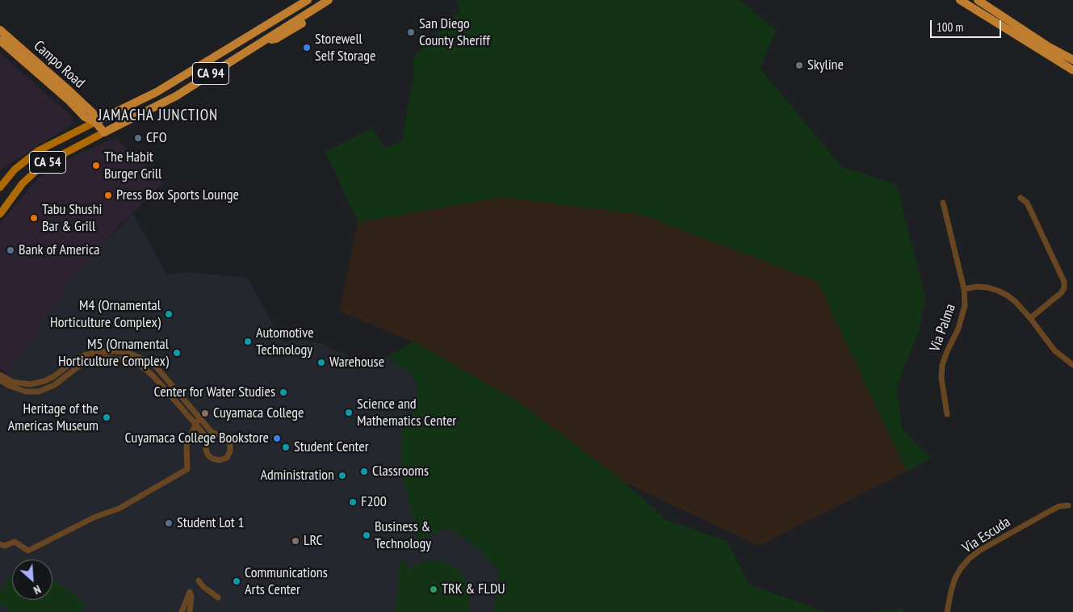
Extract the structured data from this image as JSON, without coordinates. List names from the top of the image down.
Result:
{
  "streets": {
    "highway": ["Campo Road", "CA 94"],
    "main road": ["CA 54"],
    "street": ["Via Palma", "Via Escuda"]
  },
  "crossings": [
    ["Campo Road", "CA 94"],
    ["Campo Road", "CA 54"],
    ["CA 94", "CA 54"]
  ],
  "districts": ["JAMACHA JUNCTION"],
  "places": [
    "San Diego County Sheriff",
    "Storewell Self Storage",
    "Skyline",
    "CFO",
    "The Habit Burger Grill",
    "Press Box Sports Lounge",
    "Tabu Shushi Bar & Grill",
    "Bank of America",
    "M4 (Ornamental Horticulture Complex)",
    "Automotive Technology",
    "M5 (Ornamental Horticulture Complex)",
    "Warehouse",
    "Center for Water Studies",
    "Science and Mathematics Center",
    "Cuyamaca College",
    "Heritage of the Americas Museum",
    "Cuyamaca College Bookstore",
    "Student Center",
    "Classrooms",
    "Administration",
    "F200",
    "Student Lot 1",
    "Business & Technology",
    "LRC",
    "Communications Arts Center",
    "TRK & FLDU"
  ],
  "scale_bar": "100 m",
  "north": "bottom right"
}
